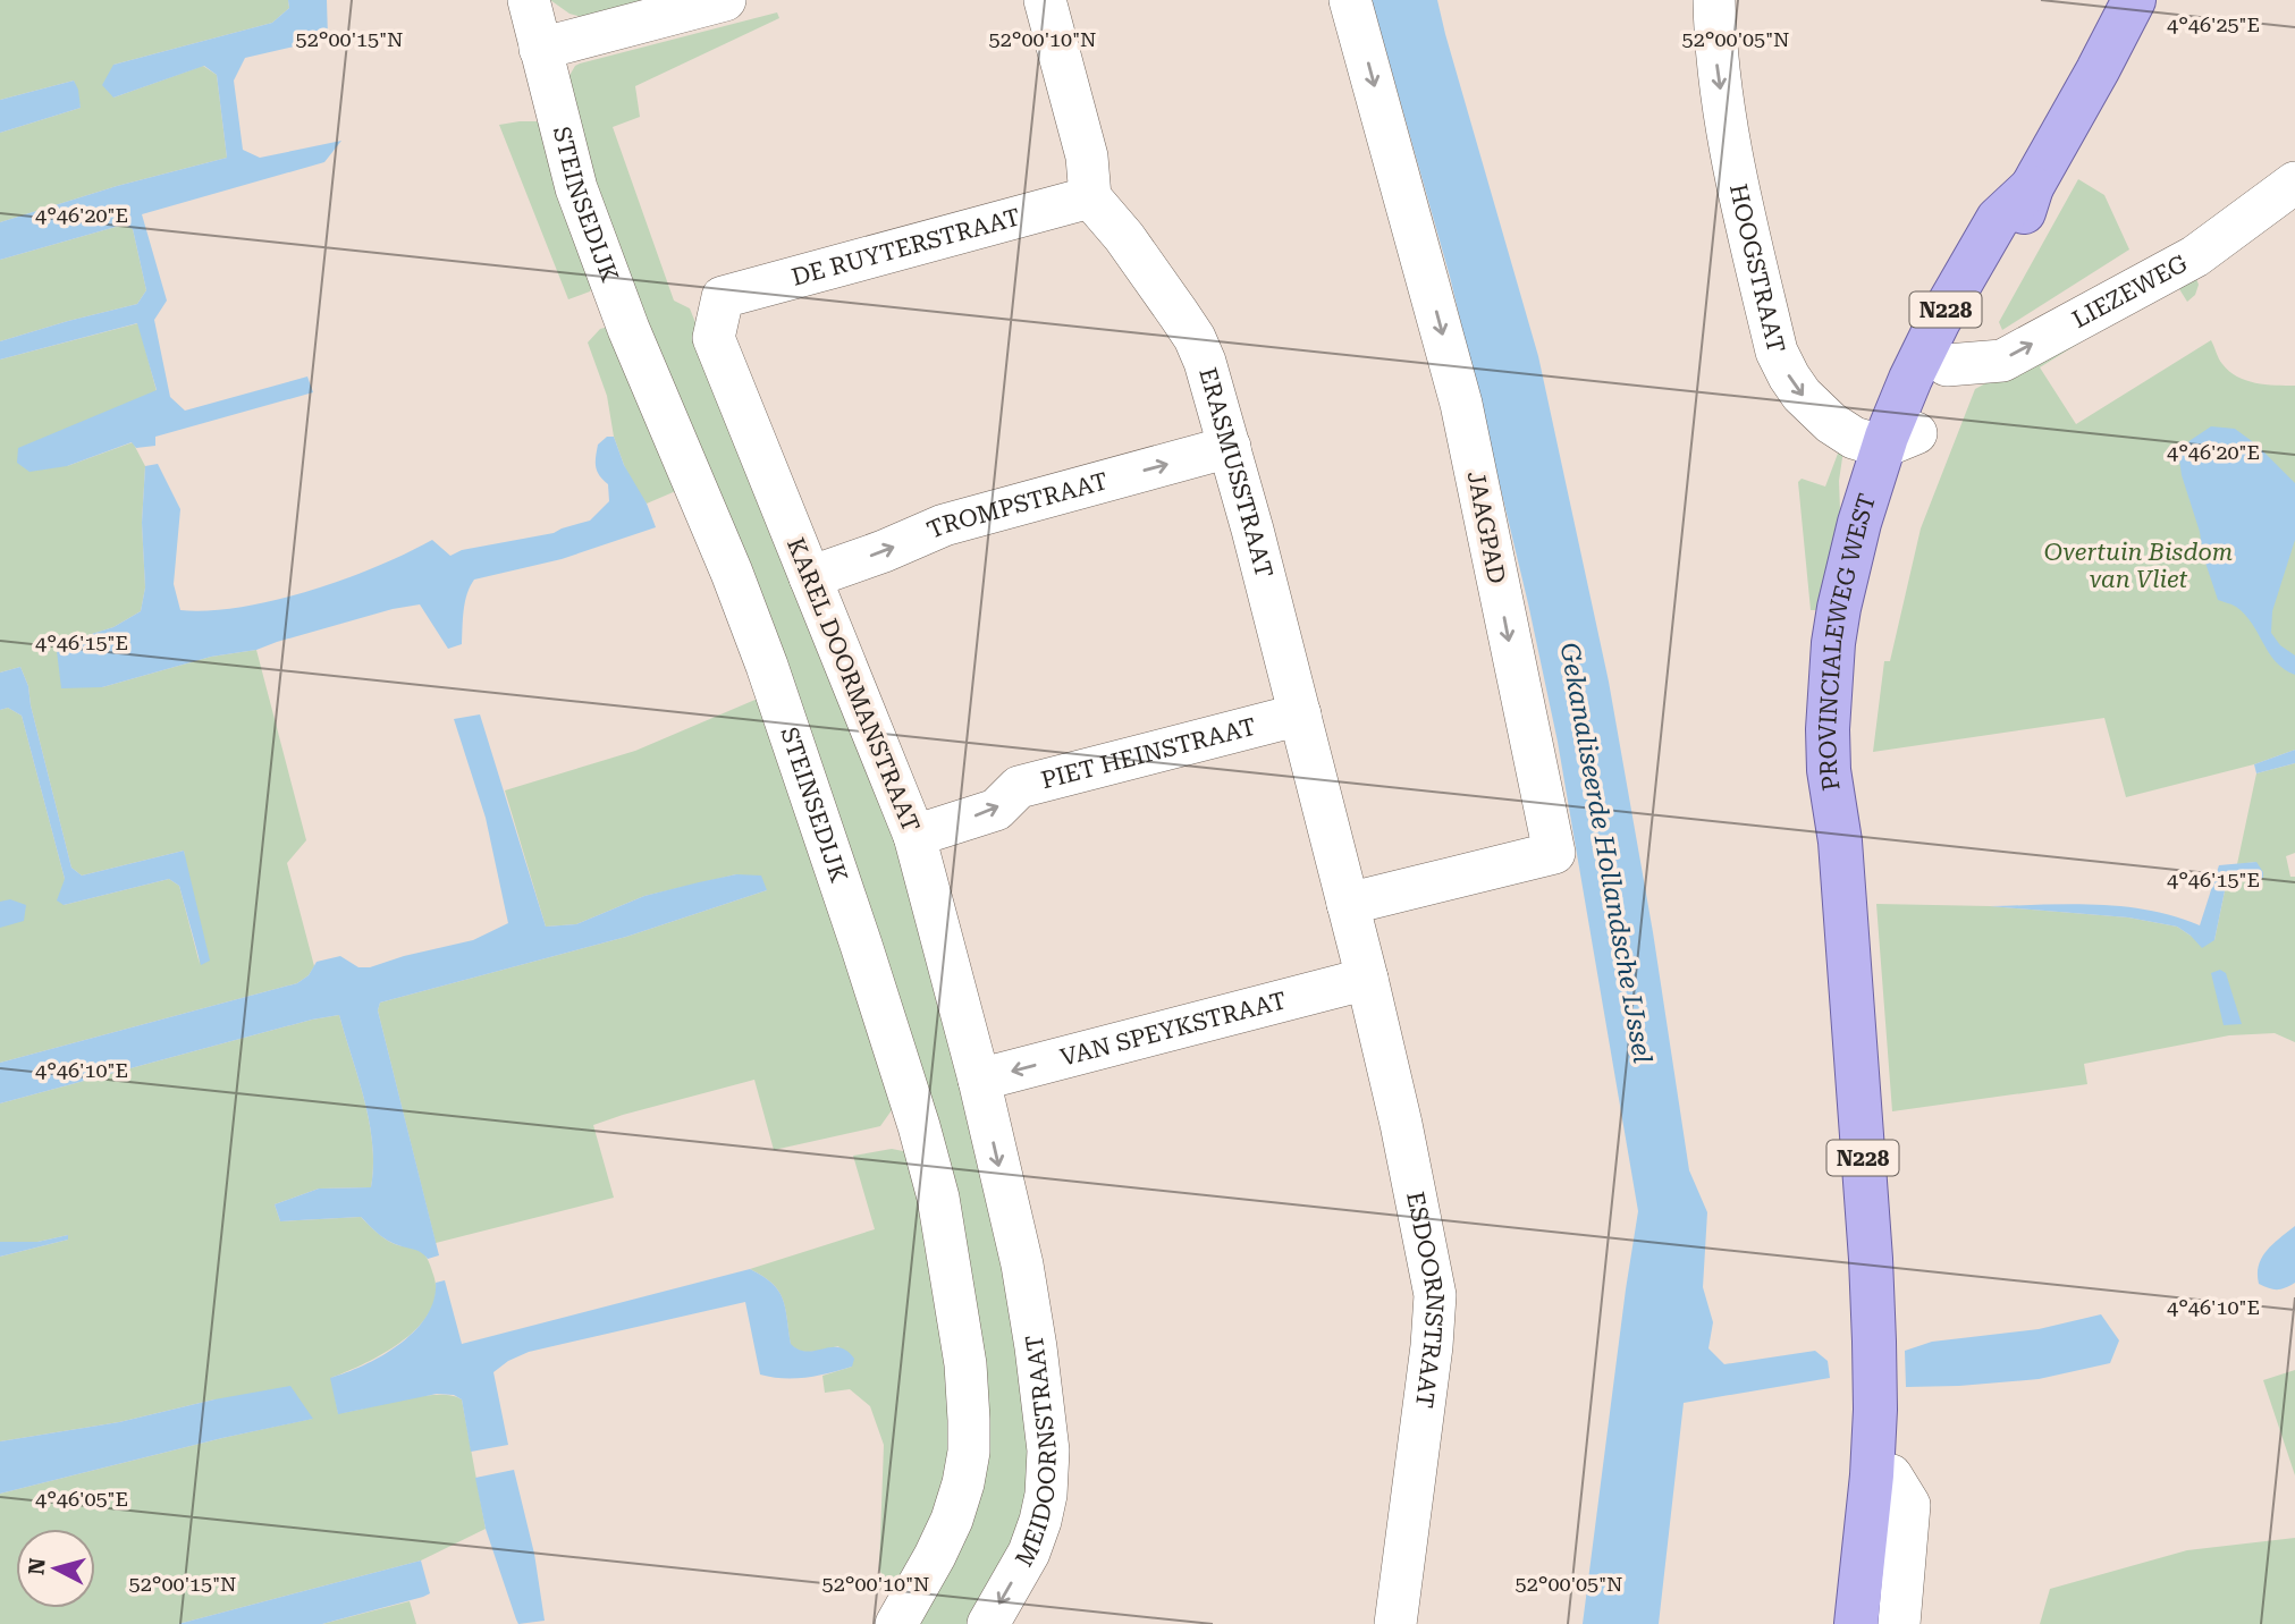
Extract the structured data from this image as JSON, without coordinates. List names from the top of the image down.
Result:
{
  "streets": {
    "main road": ["N228", "PROVINCIALEWEG WEST"],
    "street": [
      "STEINSEDIJK",
      "DE RUYTERSTRAAT",
      "HOOGSTRAAT",
      "LIEZEWEG",
      "ERASMUSSTRAAT",
      "TROMPSTRAAT",
      "JAAGPAD",
      "KAREL DOORMANSTRAAT",
      "PIET HEINSTRAAT",
      "VAN SPEYKSTRAAT",
      "ESDOORNSTRAAT",
      "MEIDOORNSTRAAT"
    ]
  },
  "crossings": [
    ["DE RUYTERSTRAAT", "ERASMUSSTRAAT"],
    ["DE RUYTERSTRAAT", "KAREL DOORMANSTRAAT"],
    ["HOOGSTRAAT", "N228"],
    ["HOOGSTRAAT", "PROVINCIALEWEG WEST"],
    ["LIEZEWEG", "N228"],
    ["N228", "PROVINCIALEWEG WEST"],
    ["ERASMUSSTRAAT", "TROMPSTRAAT"],
    ["ERASMUSSTRAAT", "JAAGPAD"],
    ["ERASMUSSTRAAT", "PIET HEINSTRAAT"],
    ["ERASMUSSTRAAT", "VAN SPEYKSTRAAT"],
    ["ERASMUSSTRAAT", "ESDOORNSTRAAT"],
    ["TROMPSTRAAT", "KAREL DOORMANSTRAAT"],
    ["KAREL DOORMANSTRAAT", "PIET HEINSTRAAT"],
    ["KAREL DOORMANSTRAAT", "VAN SPEYKSTRAAT"],
    ["KAREL DOORMANSTRAAT", "MEIDOORNSTRAAT"],
    ["VAN SPEYKSTRAAT", "ESDOORNSTRAAT"],
    ["VAN SPEYKSTRAAT", "MEIDOORNSTRAAT"]
  ],
  "one_way": [
    "HOOGSTRAAT",
    "LIEZEWEG",
    "TROMPSTRAAT",
    "JAAGPAD",
    "PIET HEINSTRAAT",
    "VAN SPEYKSTRAAT",
    "MEIDOORNSTRAAT"
  ],
  "water": ["Gekanaliseerde Hollandsche IJssel"],
  "parks": ["Overtuin Bisdom van Vliet"],
  "north": "left",
  "coordinates": [
    "4°46'25\"E",
    "52°00'15\"N",
    "52°00'10\"N",
    "52°00'05\"N",
    "4°46'20\"E",
    "4°46'15\"E",
    "4°46'10\"E",
    "4°46'05\"E"
  ]
}
